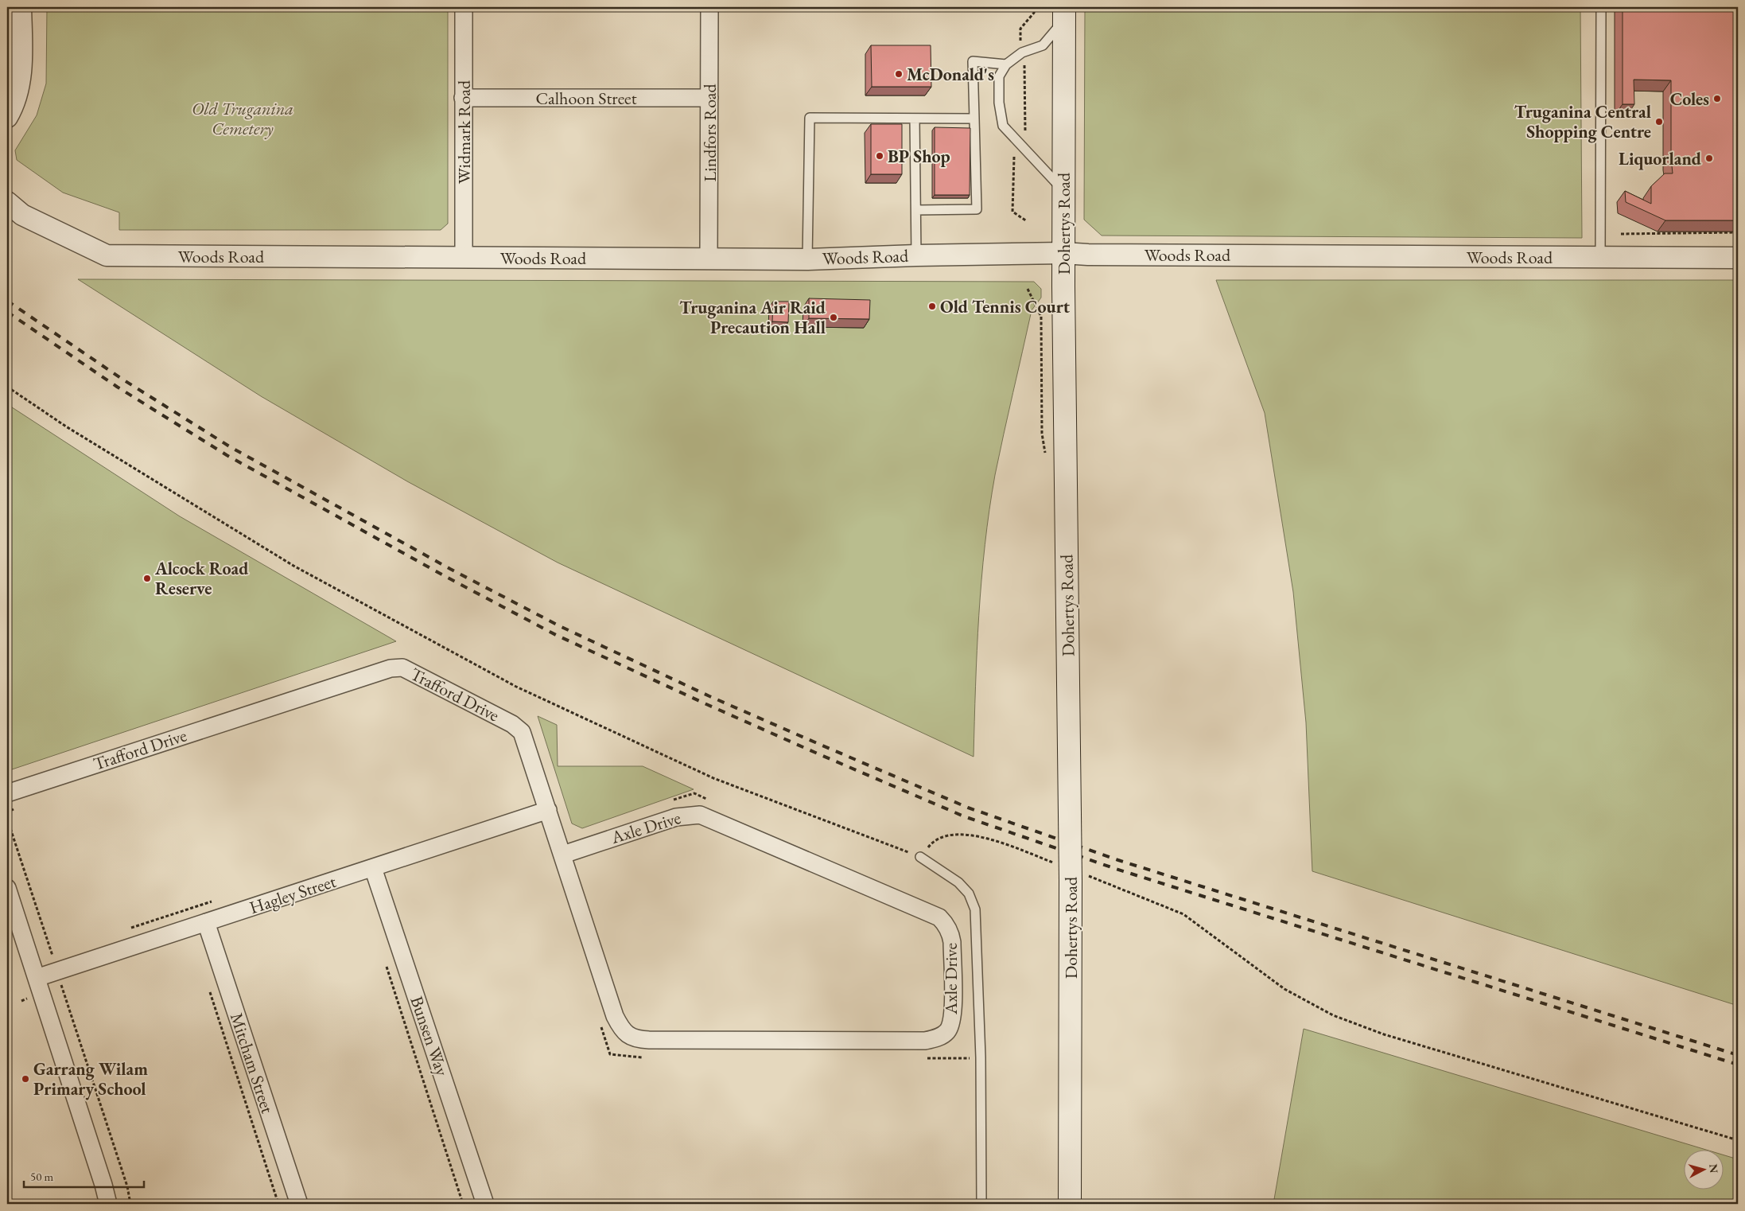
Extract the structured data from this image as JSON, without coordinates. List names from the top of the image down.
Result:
{
  "streets": {
    "main road": ["Dohertys Road"],
    "street": [
      "Calhoon Street",
      "Widmark Road",
      "Lindfors Road",
      "Woods Road",
      "Trafford Drive",
      "Axle Drive",
      "Hagley Street",
      "Bunsen Way",
      "Mitcham Street"
    ]
  },
  "crossings": [
    ["Calhoon Street", "Widmark Road"],
    ["Calhoon Street", "Lindfors Road"],
    ["Widmark Road", "Woods Road"],
    ["Lindfors Road", "Woods Road"],
    ["Dohertys Road", "Woods Road"],
    ["Trafford Drive", "Axle Drive"],
    ["Trafford Drive", "Hagley Street"],
    ["Hagley Street", "Bunsen Way"],
    ["Hagley Street", "Mitcham Street"]
  ],
  "parks": ["Old Truganina Cemetery"],
  "places": [
    "McDonald's",
    "Coles",
    "Truganina Central Shopping Centre",
    "BP Shop",
    "Liquorland",
    "Old Tennis Court",
    "Truganina Air Raid Precaution Hall",
    "Alcock Road Reserve",
    "Garrang Wilam Primary School"
  ],
  "scale_bar": "50 m",
  "north": "right"
}
